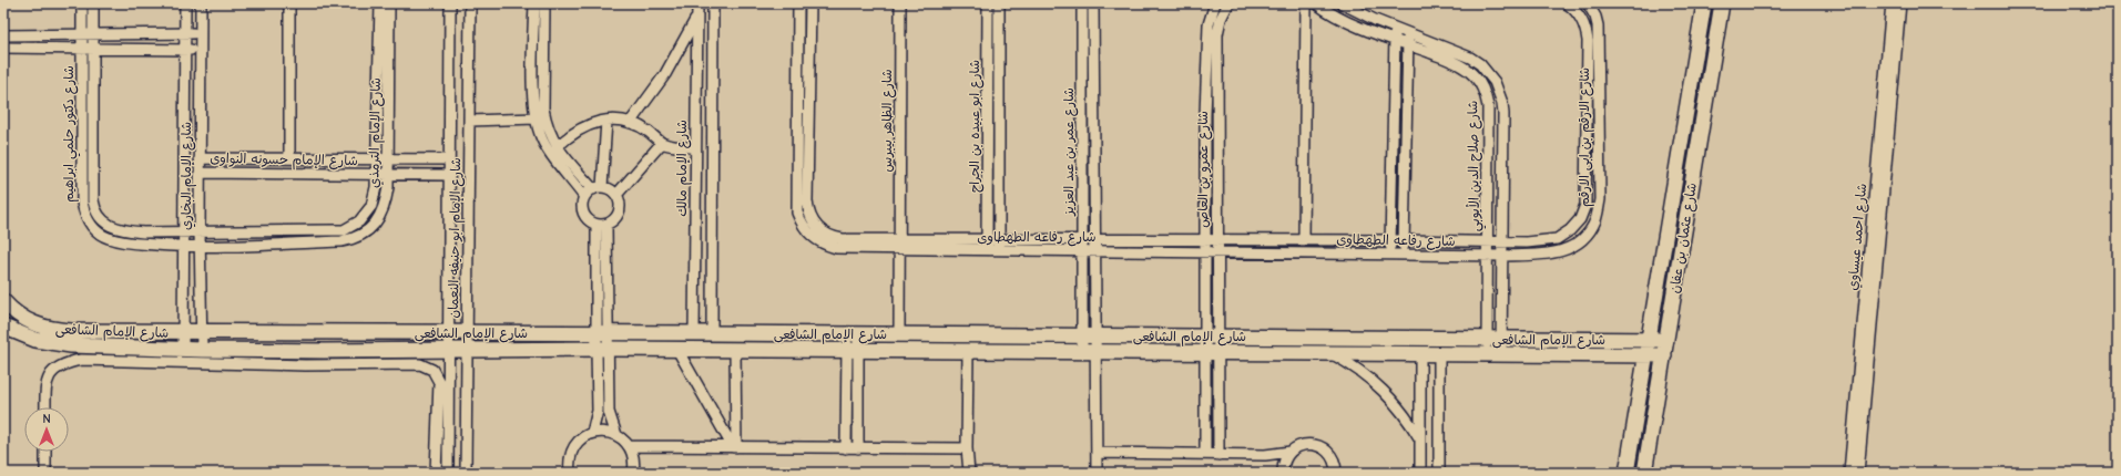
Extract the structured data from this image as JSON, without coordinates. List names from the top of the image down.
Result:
{
  "streets": {
    "street": [
      "شارع الظاهر بيبرس",
      "شارع ابو عبيده بن الجراح",
      "شارع الإمام الترمذي",
      "شارع دكتور حلمي ابراهيم",
      "شارع الارقم بن ابى الارقم",
      "شارع عمر بن عبد العزيز",
      "شارع الإمام حسونه النواوى",
      "شارع صلاح الدين الأيوبي",
      "شارع الإمام مالك",
      "شارع عمرو بن العاص",
      "شارع الإمام البخاري",
      "شارع رفاعه الطهطاوى",
      "شارع احمد عيساوي",
      "شارع الإمام ابو حنيفه النعمان",
      "شارع عثمان بن عفان",
      "شارع الإمام الشافعى"
    ]
  },
  "crossings": [
    ["شارع الظاهر بيبرس", "شارع رفاعه الطهطاوى"],
    ["شارع الظاهر بيبرس", "شارع الإمام الشافعى"],
    ["شارع ابو عبيده بن الجراح", "شارع رفاعه الطهطاوى"],
    ["شارع الإمام الترمذي", "شارع دكتور حلمي ابراهيم"],
    ["شارع الإمام الترمذي", "شارع الإمام حسونه النواوى"],
    ["شارع الإمام الترمذي", "شارع الإمام البخاري"],
    ["شارع دكتور حلمي ابراهيم", "شارع الإمام البخاري"],
    ["شارع الارقم بن ابى الارقم", "شارع رفاعه الطهطاوى"],
    ["شارع عمر بن عبد العزيز", "شارع رفاعه الطهطاوى"],
    ["شارع عمر بن عبد العزيز", "شارع الإمام الشافعى"],
    ["شارع الإمام حسونه النواوى", "شارع الإمام البخاري"],
    ["شارع الإمام حسونه النواوى", "شارع الإمام ابو حنيفه النعمان"],
    ["شارع صلاح الدين الأيوبي", "شارع رفاعه الطهطاوى"],
    ["شارع صلاح الدين الأيوبي", "شارع الإمام الشافعى"],
    ["شارع الإمام مالك", "شارع الإمام الشافعى"],
    ["شارع عمرو بن العاص", "شارع رفاعه الطهطاوى"],
    ["شارع عمرو بن العاص", "شارع الإمام الشافعى"],
    ["شارع الإمام البخاري", "شارع الإمام الشافعى"],
    ["شارع الإمام ابو حنيفه النعمان", "شارع الإمام الشافعى"],
    ["شارع عثمان بن عفان", "شارع الإمام الشافعى"]
  ],
  "north": "top"
}
